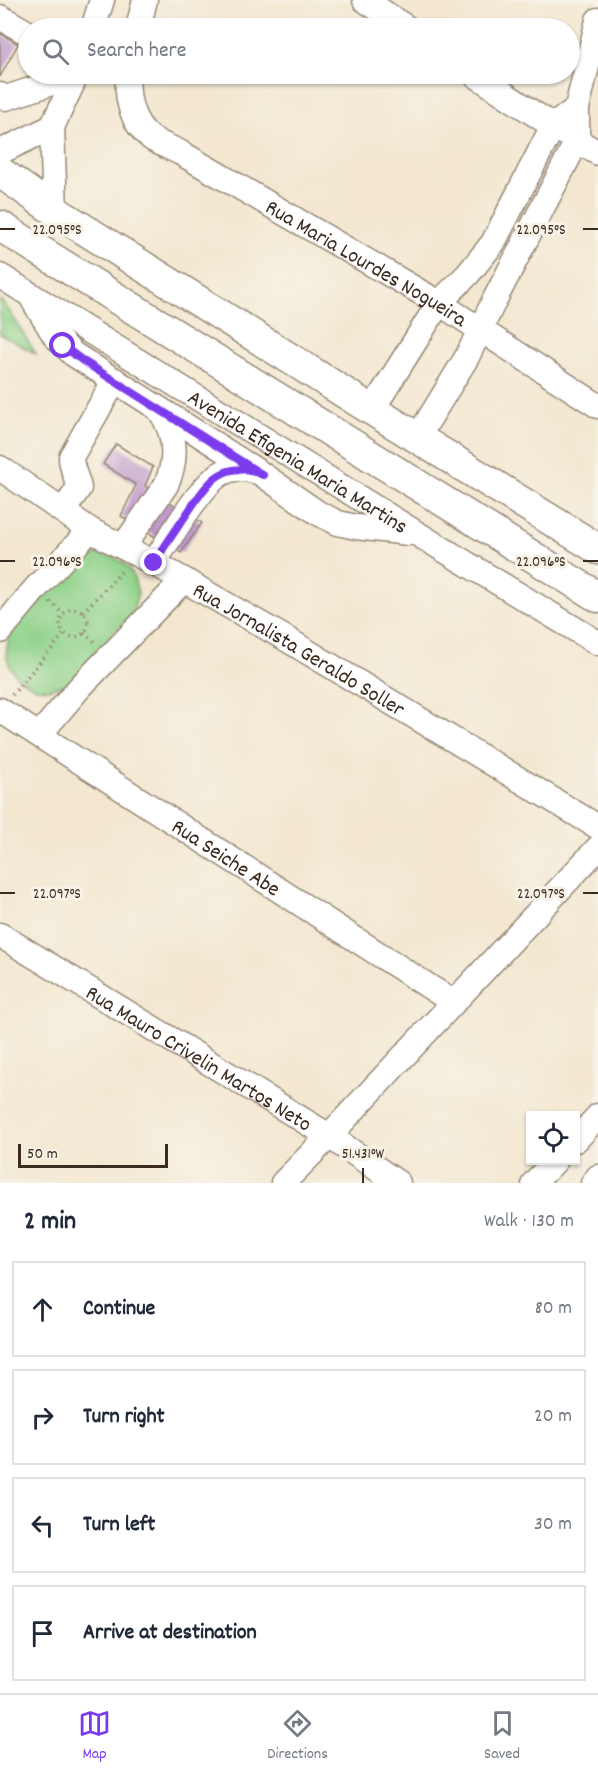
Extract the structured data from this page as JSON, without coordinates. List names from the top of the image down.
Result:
{
  "streets": {
    "street": [
      "Rua Maria Lourdes Nogueira",
      "Avenida Efigenia Maria Martins",
      "Rua Jornalista Geraldo Soller",
      "Rua Seiche Abe",
      "Rua Mauro Crivelin Martos Neto"
    ]
  },
  "scale_bar": "50 m",
  "page": {
    "search": "Search here",
    "scale": "50 m",
    "heading": ["2 min", "Walk · 130 m"],
    "list": [
      ["Continue", "80 m"],
      ["Turn right", "20 m"],
      ["Turn left", "30 m"],
      "Arrive at destination"
    ],
    "nav": ["Map", "Directions", "Saved"]
  },
  "coordinates": [
    "22.095°S",
    "22.096°S",
    "22.097°S",
    "51.431°W"
  ]
}
